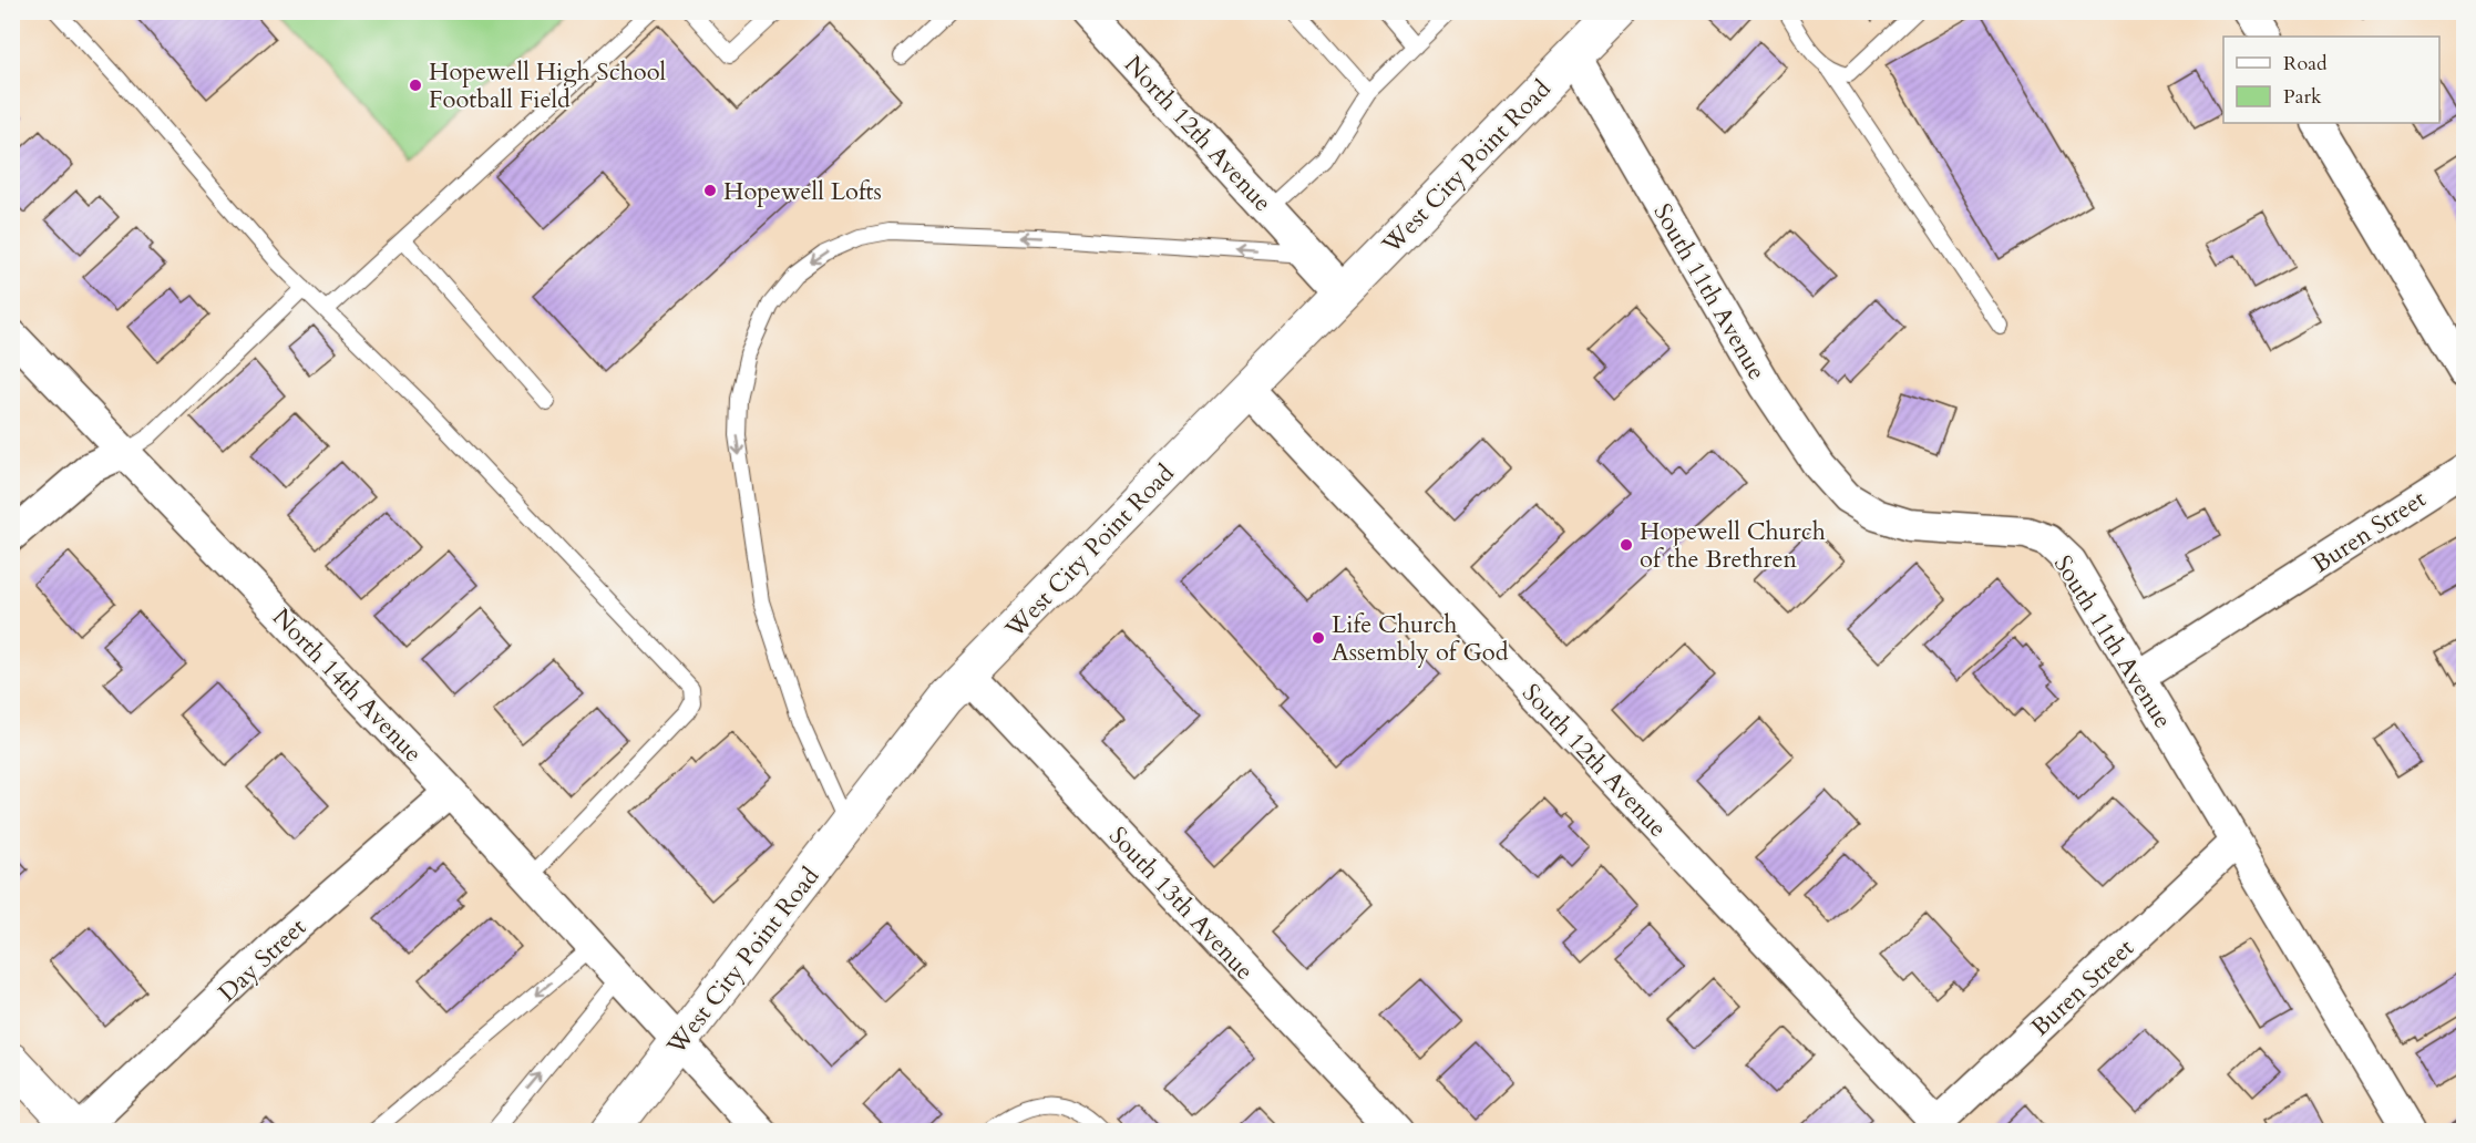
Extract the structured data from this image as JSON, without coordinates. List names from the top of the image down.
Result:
{
  "streets": {
    "street": [
      "North 12th Avenue",
      "West City Point Road",
      "South 11th Avenue",
      "Buren Street",
      "North 14th Avenue",
      "South 12th Avenue",
      "South 13th Avenue",
      "Day Street"
    ]
  },
  "crossings": [
    ["North 12th Avenue", "West City Point Road"],
    ["West City Point Road", "South 11th Avenue"],
    ["West City Point Road", "North 14th Avenue"],
    ["West City Point Road", "South 12th Avenue"],
    ["West City Point Road", "South 13th Avenue"],
    ["South 11th Avenue", "Buren Street"],
    ["Buren Street", "South 12th Avenue"],
    ["North 14th Avenue", "Day Street"]
  ],
  "places": [
    "Hopewell High School Football Field",
    "Hopewell Lofts",
    "Hopewell Church of the Brethren",
    "Life Church Assembly of God"
  ],
  "legend": ["Road", "Park"]
}
